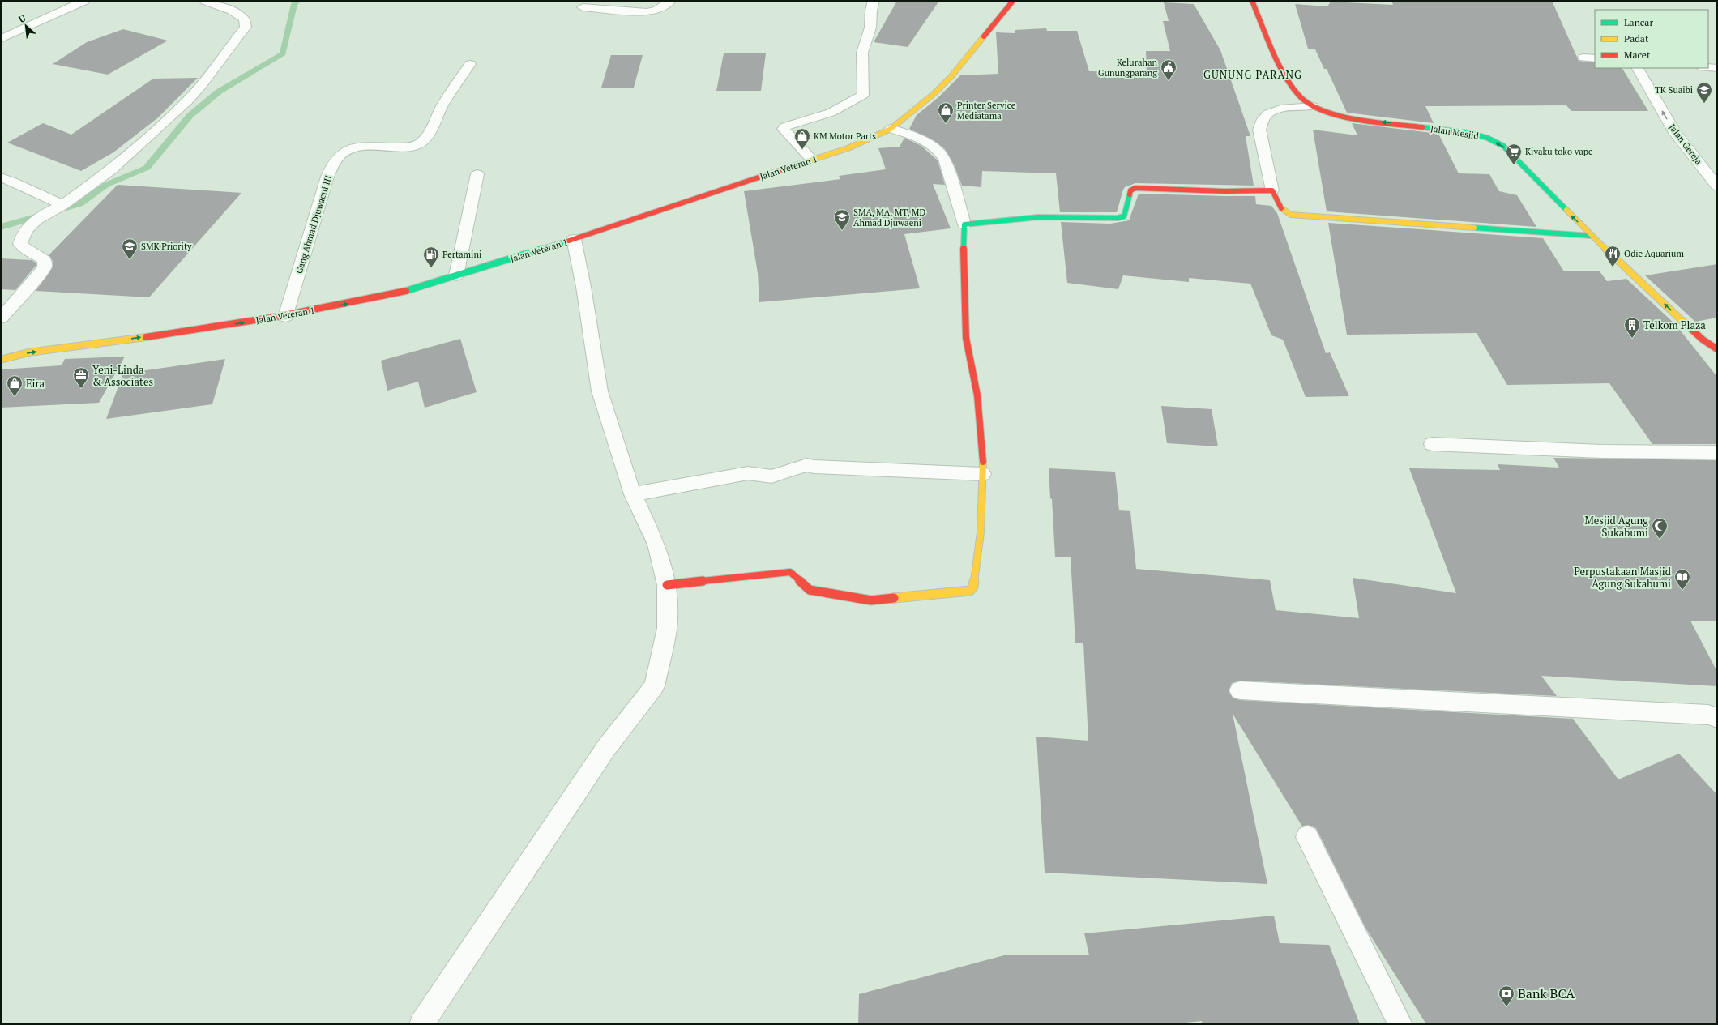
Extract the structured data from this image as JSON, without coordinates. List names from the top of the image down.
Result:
{
  "streets": {
    "street": [
      "Jalan Mesjid",
      "Jalan Gereja",
      "Jalan Veteran 1",
      "Gang Ahmad Djuwaeni III"
    ]
  },
  "crossings": [
    ["Jalan Veteran 1", "Gang Ahmad Djuwaeni III"]
  ],
  "one_way": ["Jalan Mesjid", "Jalan Gereja", "Jalan Veteran 1"],
  "districts": ["GUNUNG PARANG"],
  "places": {
    "public building": ["Kelurahan Gunungparang"],
    "school or university": ["TK Suaibi", "SMA, MA, MT, MD Ahmad Djuwaeni", "SMK Priority"],
    "shop": ["Printer Service Mediatama", "KM Motor Parts", "Eira"],
    "supermarket": ["Kiyaku toko vape"],
    "restaurant": ["Odie Aquarium"],
    "fuel station": ["Pertamini"],
    "building": ["Telkom Plaza"],
    "office": ["Yeni-Linda & Associates"],
    "mosque": ["Mesjid Agung Sukabumi"],
    "library": ["Perpustakaan Masjid Agung Sukabumi"],
    "bank": ["Bank BCA"]
  },
  "legend": ["Lancar", "Padat", "Macet"],
  "north": "top left"
}
